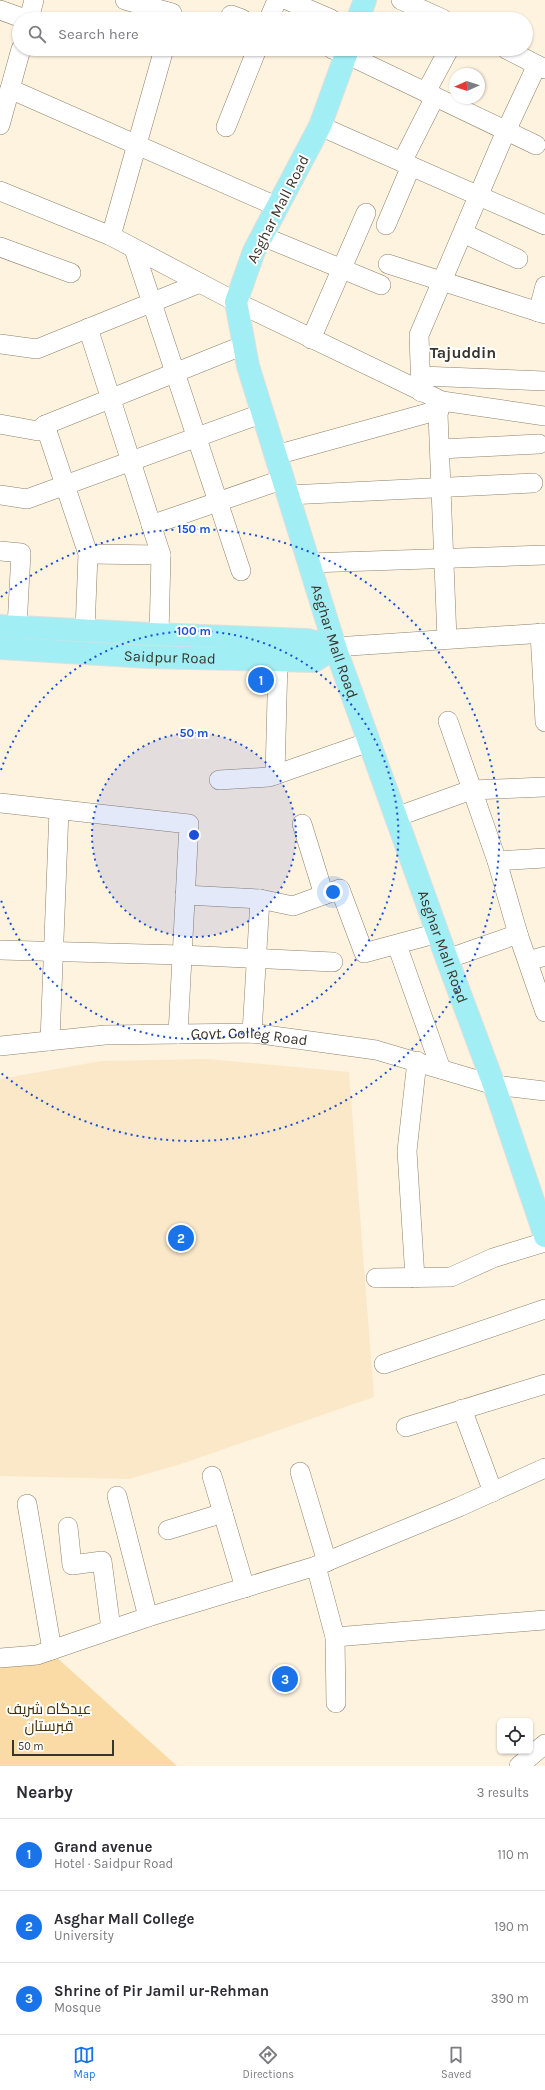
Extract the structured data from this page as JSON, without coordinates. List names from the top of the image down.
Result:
{
  "streets": {
    "main road": ["Asghar Mall Road", "Saidpur Road"],
    "street": ["Govt. Colleg Road"]
  },
  "crossings": [
    ["Asghar Mall Road", "Saidpur Road"],
    ["Asghar Mall Road", "Govt. Colleg Road"]
  ],
  "districts": ["Tajuddin"],
  "parks": ["عیدگاہ شریف قبرستان"],
  "scale_bar": "50 m",
  "north": "left",
  "page": {
    "search": "Search here",
    "pins": ["1", "2", "3"],
    "scale": "50 m",
    "heading": ["Nearby", "3 results"],
    "list": [
      {
        "mark": "1",
        "name": "Grand avenue",
        "note": "Hotel · Saidpur Road",
        "value": "110 m"
      },
      {
        "mark": "2",
        "name": "Asghar Mall College",
        "note": "University",
        "value": "190 m"
      },
      {
        "mark": "3",
        "name": "Shrine of Pir Jamil ur-Rehman",
        "note": "Mosque",
        "value": "390 m"
      }
    ],
    "nav": ["Map", "Directions", "Saved"]
  },
  "rings": ["150 m", "100 m", "50 m"]
}
